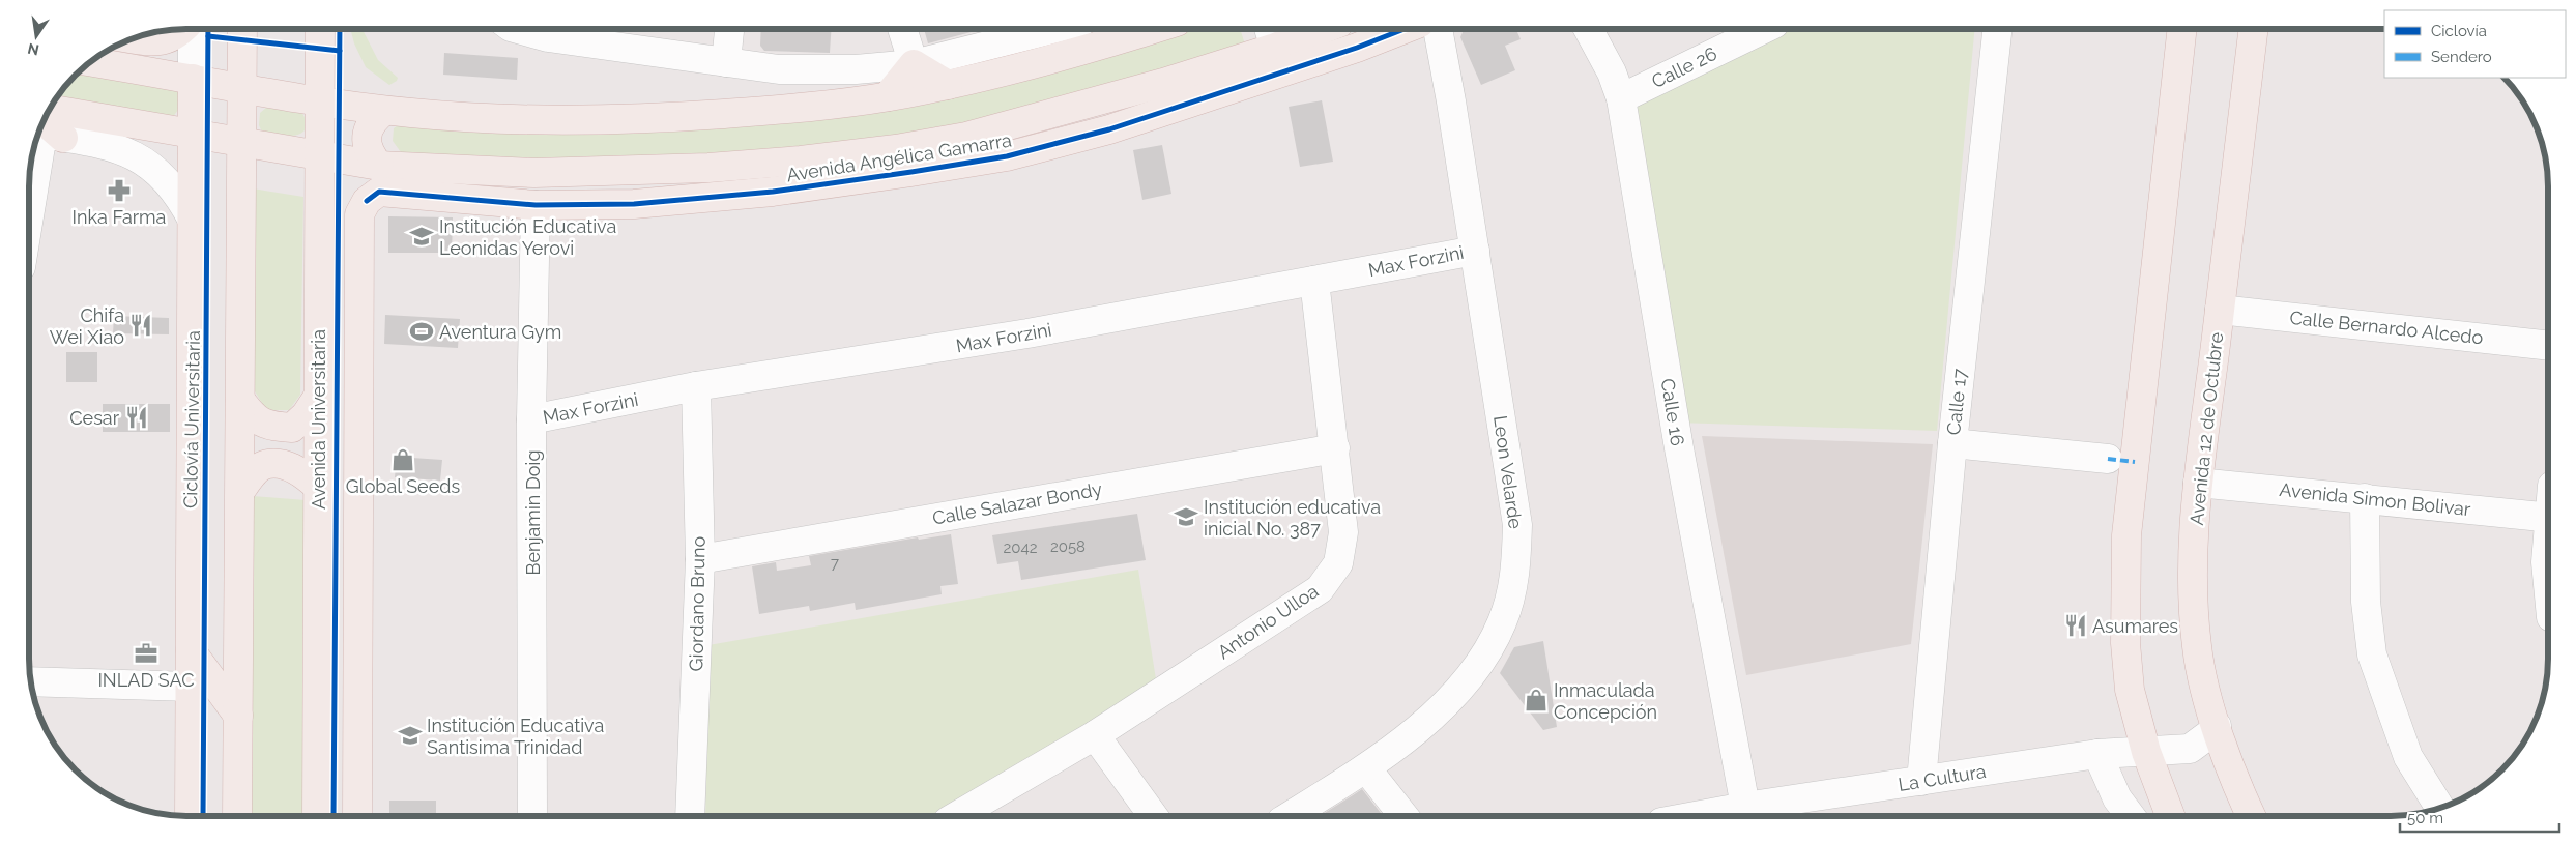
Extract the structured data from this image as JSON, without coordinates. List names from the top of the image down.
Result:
{
  "streets": {
    "main road": ["Avenida Angélica Gamarra", "Avenida Universitaria", "Avenida 12 de Octubre"],
    "street": [
      "Calle 26",
      "Max Forzini",
      "Calle Bernardo Alcedo",
      "Calle 17",
      "Calle 16",
      "Leon Velarde",
      "Avenida Simon Bolivar",
      "Calle Salazar Bondy",
      "Benjamin Doig",
      "Giordano Bruno",
      "Antonio Ulloa",
      "La Cultura"
    ],
    "cycle path": ["Ciclovía Universitaria"]
  },
  "crossings": [
    ["Calle 26", "Calle 16"],
    ["Avenida Angélica Gamarra", "Avenida Universitaria"],
    ["Avenida Angélica Gamarra", "Benjamin Doig"],
    ["Max Forzini", "Leon Velarde"],
    ["Max Forzini", "Benjamin Doig"],
    ["Max Forzini", "Giordano Bruno"],
    ["Max Forzini", "Antonio Ulloa"],
    ["Calle Bernardo Alcedo", "Avenida 12 de Octubre"],
    ["Calle 17", "La Cultura"],
    ["Calle 16", "La Cultura"],
    ["Avenida 12 de Octubre", "Avenida Simon Bolivar"],
    ["Avenida 12 de Octubre", "La Cultura"],
    ["Calle Salazar Bondy", "Giordano Bruno"],
    ["Calle Salazar Bondy", "Antonio Ulloa"]
  ],
  "places": {
    "pharmacy": ["Inka Farma"],
    "school or university": ["Institución Educativa Leonidas Yerovi", "Institución educativa inicial No. 387", "Institución Educativa Santisima Trinidad"],
    "restaurant": ["Chifa Wei Xiao", "Cesar", "Asumares"],
    "sports": ["Aventura Gym"],
    "shop": ["Global Seeds", "Inmaculada Concepción"],
    "office": ["INLAD SAC"]
  },
  "house_numbers": ["2058", "2042", "7"],
  "legend": ["Ciclovía", "Sendero"],
  "scale_bar": "50 m",
  "north": "bottom"
}
